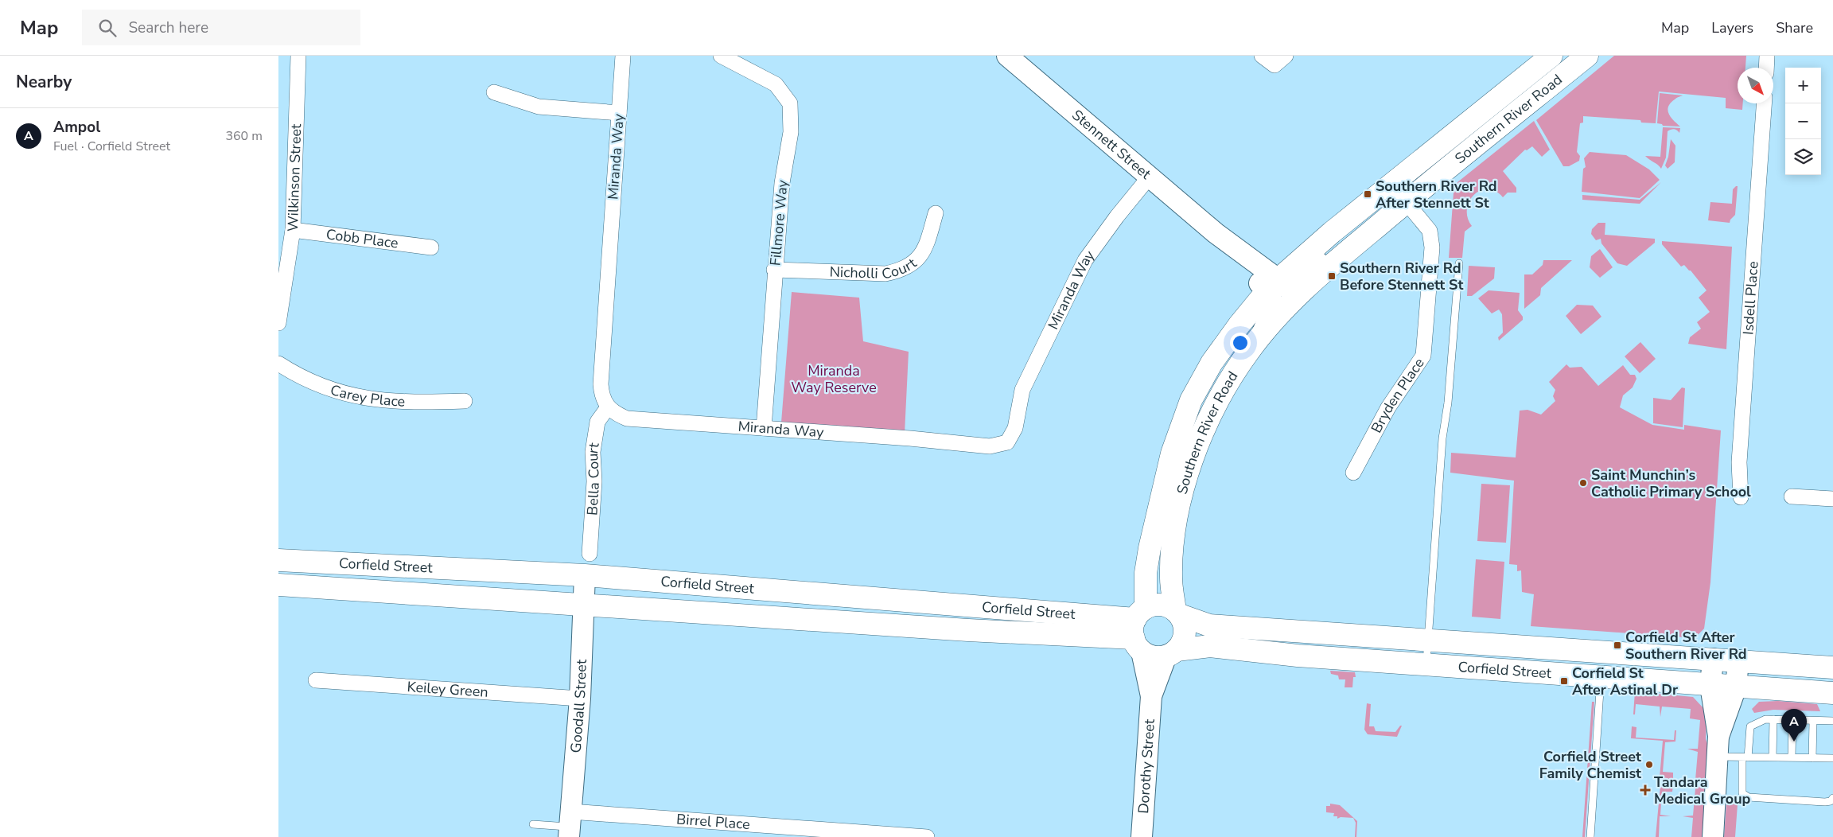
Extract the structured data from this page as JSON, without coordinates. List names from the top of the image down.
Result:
{
  "streets": {
    "main road": ["Southern River Road", "Corfield Street"],
    "street": [
      "Stennett Street",
      "Miranda Way",
      "Wilkinson Street",
      "Fillmore Way",
      "Cobb Place",
      "Nicholli Court",
      "Isdell Place",
      "Carey Place",
      "Bryden Place",
      "Bella Court",
      "Keiley Green",
      "Goodall Street",
      "Dorothy Street",
      "Birrel Place"
    ]
  },
  "crossings": [
    ["Southern River Road", "Stennett Street"],
    ["Southern River Road", "Bryden Place"],
    ["Southern River Road", "Corfield Street"],
    ["Southern River Road", "Dorothy Street"],
    ["Stennett Street", "Miranda Way"],
    ["Miranda Way", "Fillmore Way"],
    ["Miranda Way", "Bella Court"],
    ["Wilkinson Street", "Cobb Place"],
    ["Fillmore Way", "Nicholli Court"],
    ["Corfield Street", "Goodall Street"],
    ["Corfield Street", "Dorothy Street"],
    ["Keiley Green", "Goodall Street"],
    ["Goodall Street", "Birrel Place"]
  ],
  "parks": ["Miranda Way Reserve"],
  "places": {
    "transit": [
      "Southern River Rd After Stennett St",
      "Southern River Rd Before Stennett St",
      "Corfield St After Southern River Rd",
      "Corfield St After Astinal Dr"
    ],
    "other": ["Saint Munchin’s Catholic Primary School", "Corfield Street Family Chemist"],
    "health": ["Tandara Medical Group"]
  },
  "north": "bottom right",
  "page": {
    "header": "Map",
    "search": "Search here",
    "nav": ["Map", "Layers", "Share"],
    "heading": "Nearby",
    "map_buttons": ["+", "−"],
    "list": [
      {
        "mark": "A",
        "name": "Ampol",
        "note": "Fuel · Corfield Street",
        "value": "360 m"
      }
    ],
    "pins": "A"
  }
}
